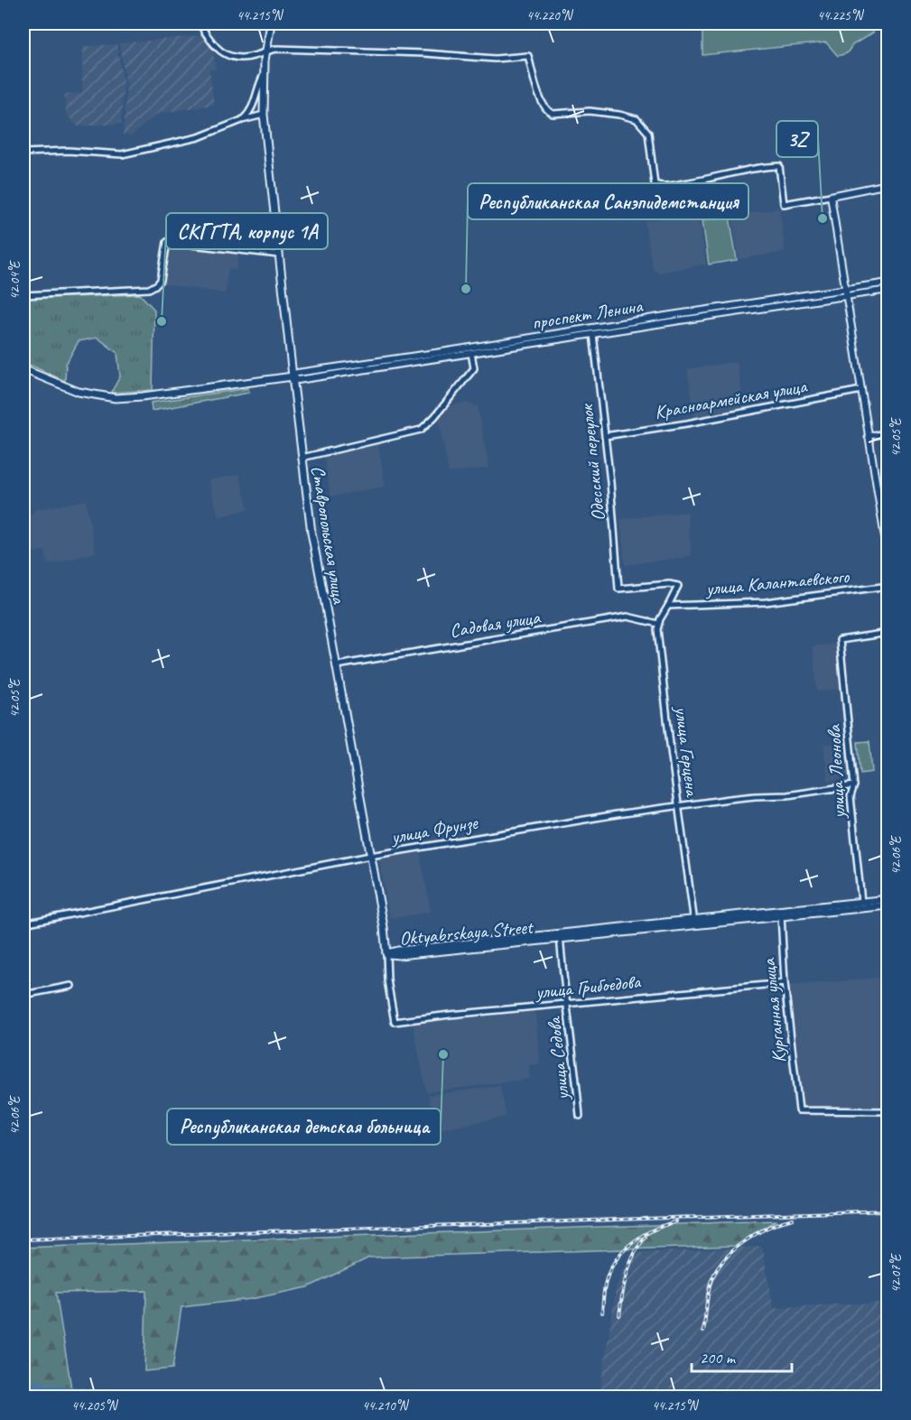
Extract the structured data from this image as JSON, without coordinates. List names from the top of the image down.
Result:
{
  "streets": {
    "main road": ["проспект Ленина", "Ставропольская улица", "Oktyabrskaya Street"],
    "street": [
      "Красноармейская улица",
      "Одесский переулок",
      "улица Калантаевского",
      "Садовая улица",
      "улица Герцена",
      "улица Леонова",
      "улица Фрунзе",
      "улица Грибоедова",
      "Курганная улица",
      "улица Седова"
    ]
  },
  "crossings": [
    ["проспект Ленина", "Одесский переулок"],
    ["проспект Ленина", "Ставропольская улица"],
    ["Красноармейская улица", "Одесский переулок"],
    ["Одесский переулок", "улица Калантаевского"],
    ["Ставропольская улица", "Садовая улица"],
    ["Ставропольская улица", "улица Фрунзе"],
    ["Ставропольская улица", "Oktyabrskaya Street"],
    ["Ставропольская улица", "улица Грибоедова"],
    ["Садовая улица", "улица Герцена"],
    ["улица Герцена", "улица Фрунзе"],
    ["улица Герцена", "Oktyabrskaya Street"],
    ["улица Леонова", "улица Фрунзе"],
    ["улица Леонова", "Oktyabrskaya Street"],
    ["Oktyabrskaya Street", "Курганная улица"],
    ["Oktyabrskaya Street", "улица Седова"],
    ["улица Грибоедова", "Курганная улица"],
    ["улица Грибоедова", "улица Седова"]
  ],
  "places": [
    "3Z",
    "Республиканская Санэпидемстанция",
    "СКГГТА, корпус 1А",
    "Республиканская детская больница"
  ],
  "scale_bar": "200 m",
  "coordinates": [
    "44.215°N",
    "44.220°N",
    "44.225°N",
    "42.04°E",
    "42.05°E",
    "42.06°E",
    "42.07°E",
    "44.205°N",
    "44.210°N"
  ]
}
